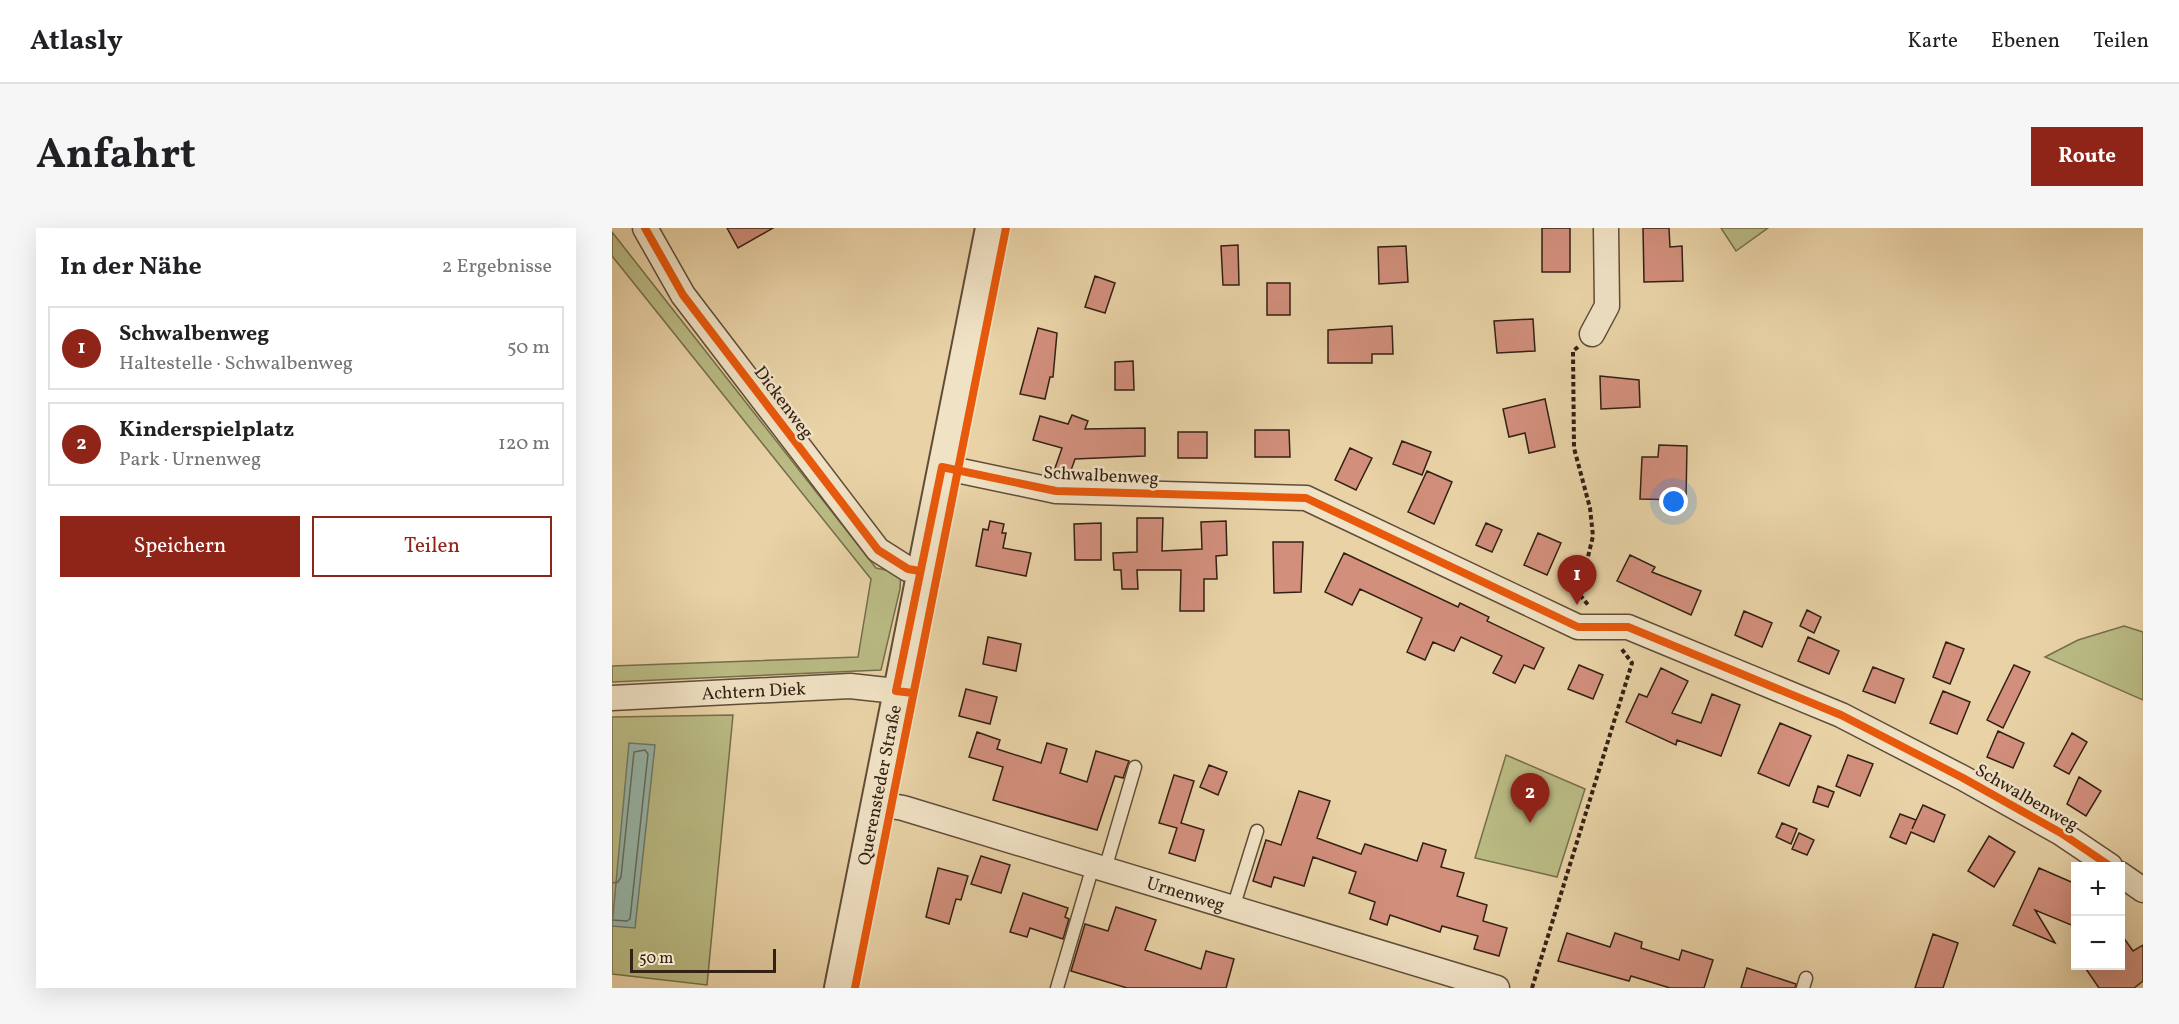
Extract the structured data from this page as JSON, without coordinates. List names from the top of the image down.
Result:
{
  "streets": {
    "street": [
      "Dickenweg",
      "Schwalbenweg",
      "Achtern Diek",
      "Querensteder Straße",
      "Urnenweg"
    ]
  },
  "crossings": [
    ["Dickenweg", "Querensteder Straße"],
    ["Schwalbenweg", "Querensteder Straße"],
    ["Achtern Diek", "Querensteder Straße"],
    ["Querensteder Straße", "Urnenweg"]
  ],
  "scale_bar": "50 m",
  "page": {
    "header": "Atlasly",
    "nav": ["Karte", "Ebenen", "Teilen"],
    "title": "Anfahrt",
    "buttons": [
      "Route",
      ["Speichern", "Teilen"]
    ],
    "heading": ["In der Nähe", "2 Ergebnisse"],
    "list": [
      {
        "mark": "1",
        "name": "Schwalbenweg",
        "note": "Haltestelle · Schwalbenweg",
        "value": "50 m"
      },
      {
        "mark": "2",
        "name": "Kinderspielplatz",
        "note": "Park · Urnenweg",
        "value": "120 m"
      }
    ],
    "pins": ["1", "2"],
    "map_buttons": ["+", "−"],
    "scale": "50 m"
  }
}
